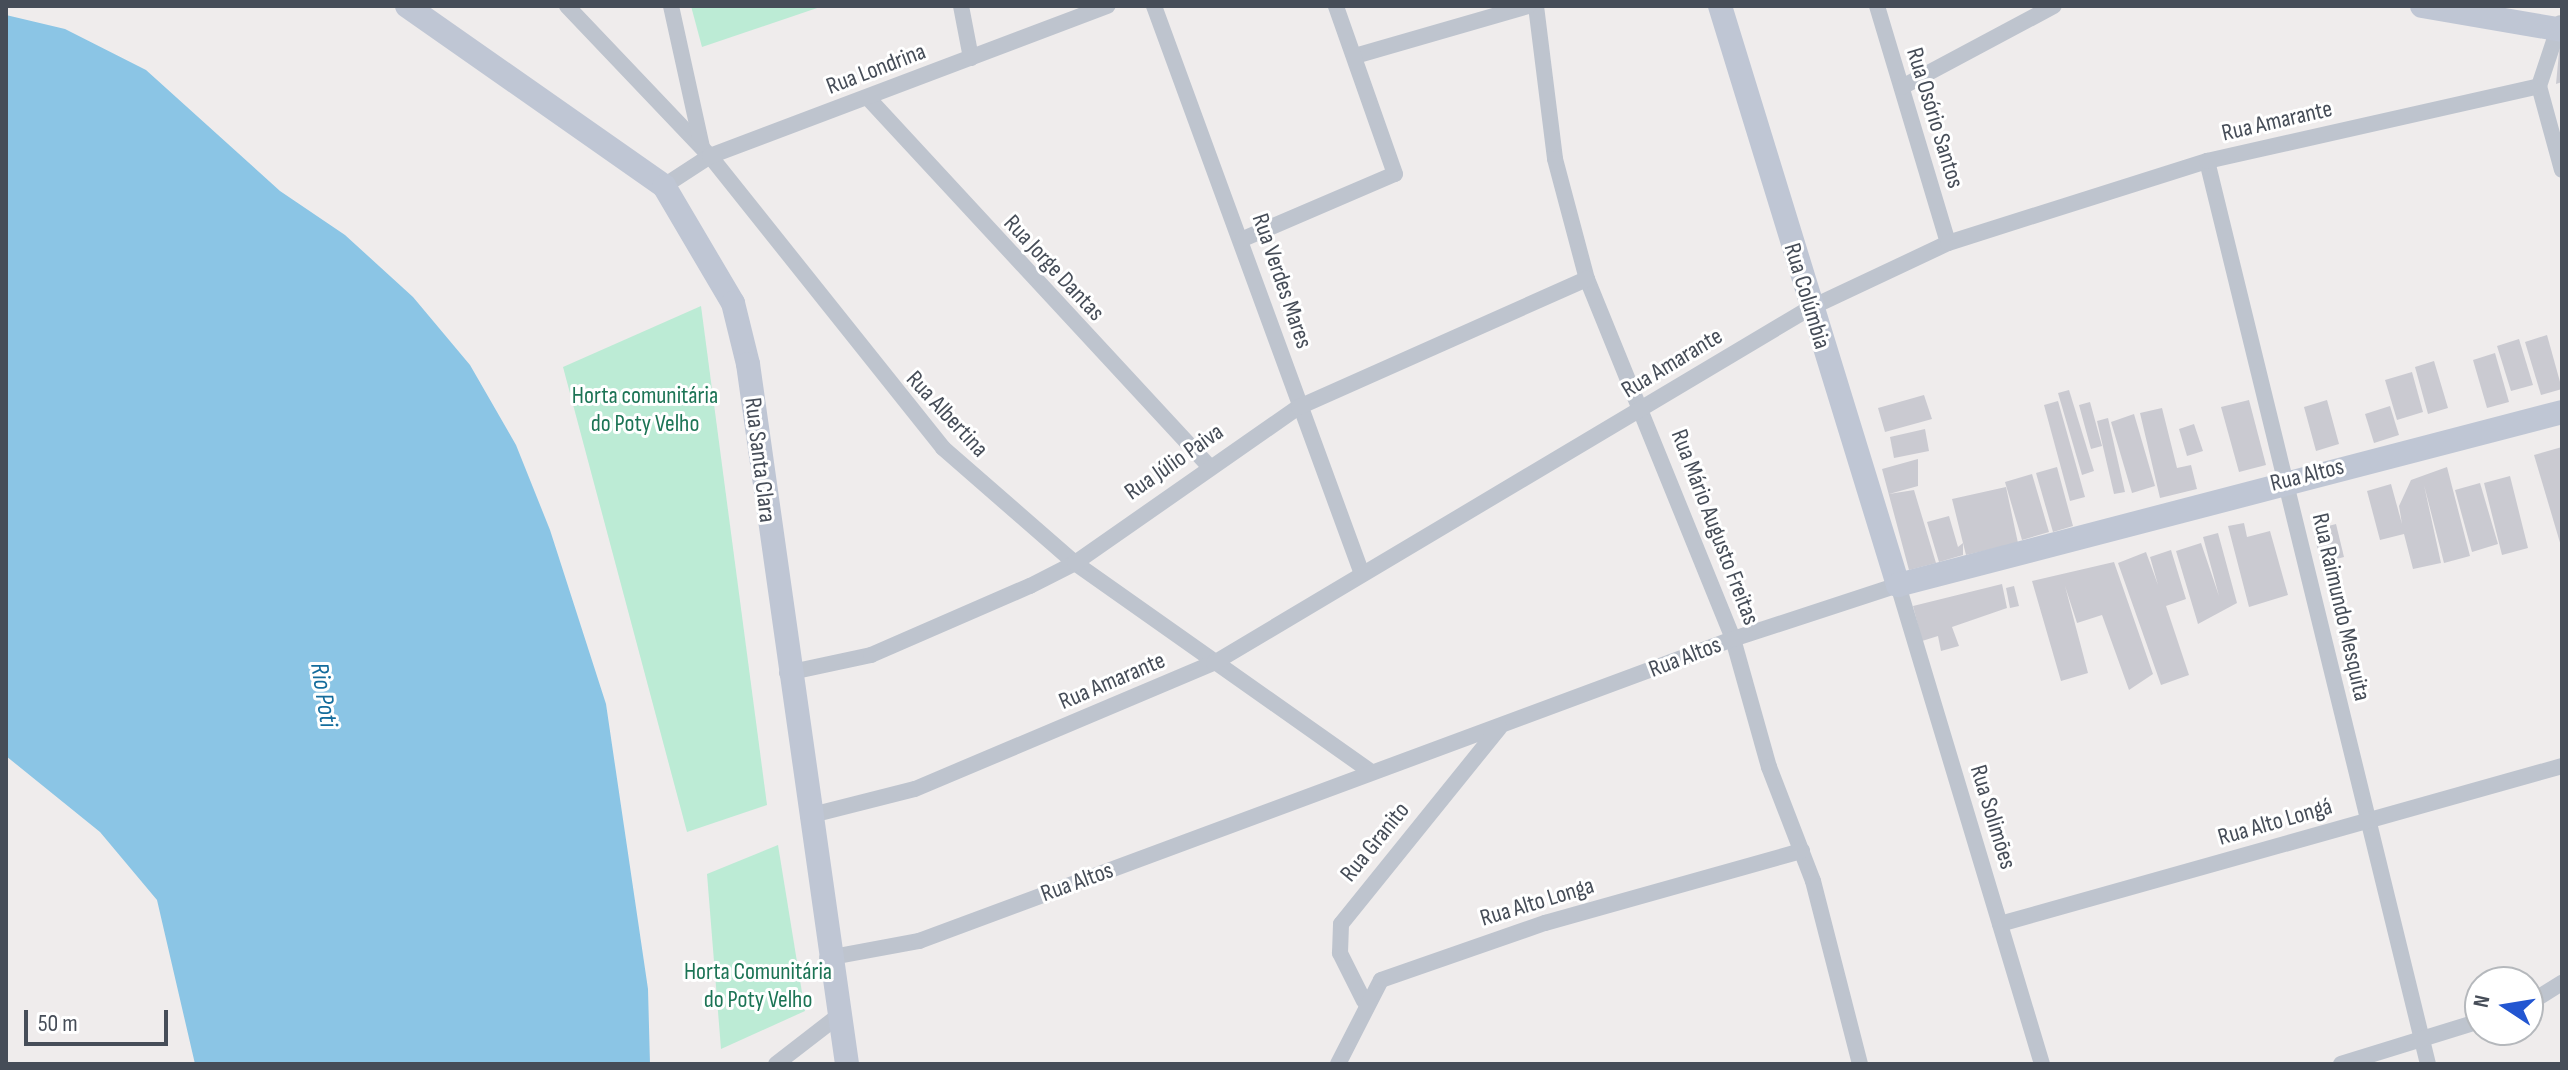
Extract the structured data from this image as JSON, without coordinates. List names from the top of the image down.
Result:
{
  "streets": {
    "street": [
      "Rua Londrina",
      "Rua Osório Santos",
      "Rua Amarante",
      "Rua Jorge Dantas",
      "Rua Verdes Mares",
      "Rua Colúmbia",
      "Rua Albertina",
      "Rua Santa Clara",
      "Rua Júlio Paiva",
      "Rua Altos",
      "Rua Mário Augusto Freitas",
      "Rua Raimundo Mesquita",
      "Rua Solimões",
      "Rua Alto Longá",
      "Rua Granito",
      "Rua Alto Longa"
    ]
  },
  "crossings": [
    ["Rua Londrina", "Rua Jorge Dantas"],
    ["Rua Londrina", "Rua Albertina"],
    ["Rua Londrina", "Rua Santa Clara"],
    ["Rua Osório Santos", "Rua Amarante"],
    ["Rua Amarante", "Rua Verdes Mares"],
    ["Rua Amarante", "Rua Colúmbia"],
    ["Rua Amarante", "Rua Albertina"],
    ["Rua Amarante", "Rua Santa Clara"],
    ["Rua Amarante", "Rua Mário Augusto Freitas"],
    ["Rua Amarante", "Rua Raimundo Mesquita"],
    ["Rua Jorge Dantas", "Rua Júlio Paiva"],
    ["Rua Verdes Mares", "Rua Júlio Paiva"],
    ["Rua Colúmbia", "Rua Altos"],
    ["Rua Colúmbia", "Rua Solimões"],
    ["Rua Albertina", "Rua Júlio Paiva"],
    ["Rua Albertina", "Rua Altos"],
    ["Rua Santa Clara", "Rua Júlio Paiva"],
    ["Rua Santa Clara", "Rua Altos"],
    ["Rua Júlio Paiva", "Rua Mário Augusto Freitas"],
    ["Rua Altos", "Rua Mário Augusto Freitas"],
    ["Rua Altos", "Rua Raimundo Mesquita"],
    ["Rua Altos", "Rua Solimões"],
    ["Rua Altos", "Rua Granito"],
    ["Rua Mário Augusto Freitas", "Rua Alto Longa"],
    ["Rua Raimundo Mesquita", "Rua Alto Longá"],
    ["Rua Solimões", "Rua Alto Longá"],
    ["Rua Granito", "Rua Alto Longa"]
  ],
  "water": ["Rio Poti"],
  "parks": ["Horta comunitária do Poty Velho", "Horta Comunitária do Poty Velho"],
  "scale_bar": "50 m",
  "north": "left"
}
